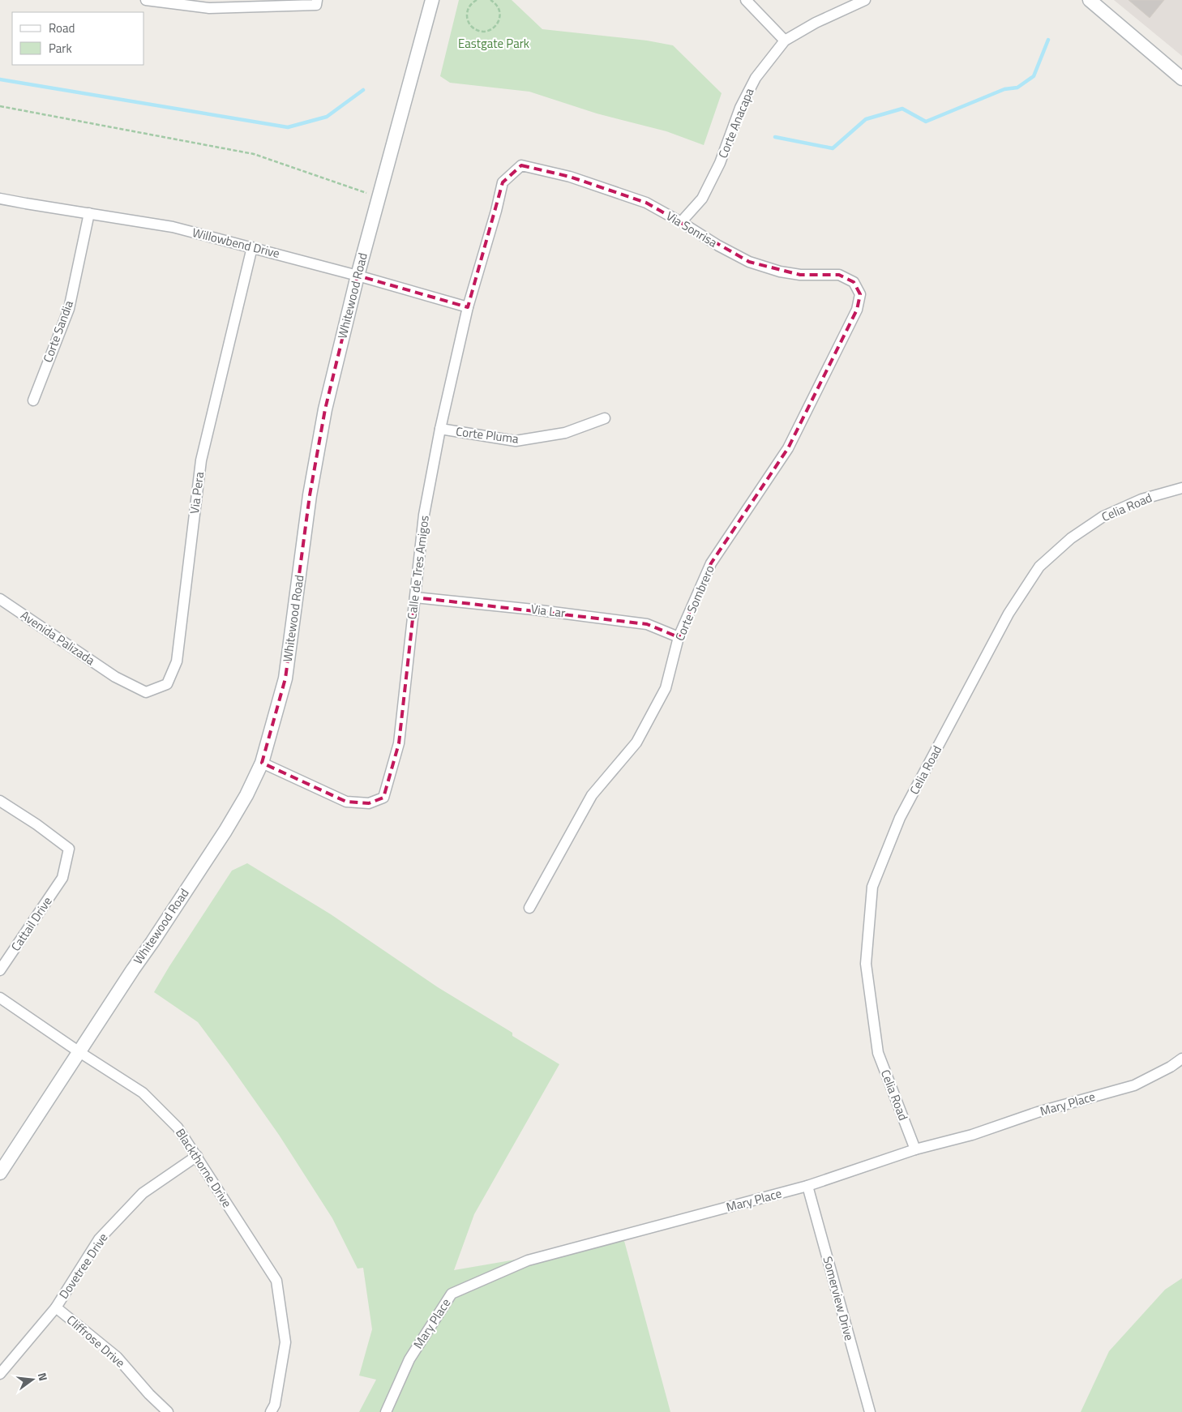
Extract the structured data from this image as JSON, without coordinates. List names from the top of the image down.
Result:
{
  "streets": {
    "main road": ["Whitewood Road"],
    "street": [
      "Corte Anacapa",
      "Via Sonrisa",
      "Willowbend Drive",
      "Corte Sandia",
      "Corte Pluma",
      "Via Pera",
      "Celia Road",
      "Calle de Tres Amigos",
      "Corte Sombrero",
      "Via Lar",
      "Avenida Palizada",
      "Cattail Drive",
      "Mary Place",
      "Blackthorne Drive",
      "Dovetree Drive",
      "Somerview Drive",
      "Cliffrose Drive"
    ]
  },
  "crossings": [
    ["Corte Anacapa", "Via Sonrisa"],
    ["Via Sonrisa", "Calle de Tres Amigos"],
    ["Via Sonrisa", "Corte Sombrero"],
    ["Willowbend Drive", "Whitewood Road"],
    ["Willowbend Drive", "Corte Sandia"],
    ["Willowbend Drive", "Via Pera"],
    ["Willowbend Drive", "Calle de Tres Amigos"],
    ["Whitewood Road", "Calle de Tres Amigos"],
    ["Whitewood Road", "Blackthorne Drive"],
    ["Corte Pluma", "Calle de Tres Amigos"],
    ["Via Pera", "Avenida Palizada"],
    ["Celia Road", "Mary Place"],
    ["Calle de Tres Amigos", "Via Lar"],
    ["Corte Sombrero", "Via Lar"],
    ["Mary Place", "Somerview Drive"],
    ["Blackthorne Drive", "Dovetree Drive"],
    ["Dovetree Drive", "Cliffrose Drive"]
  ],
  "parks": ["Eastgate Park"],
  "legend": ["Road", "Park"],
  "north": "right"
}
